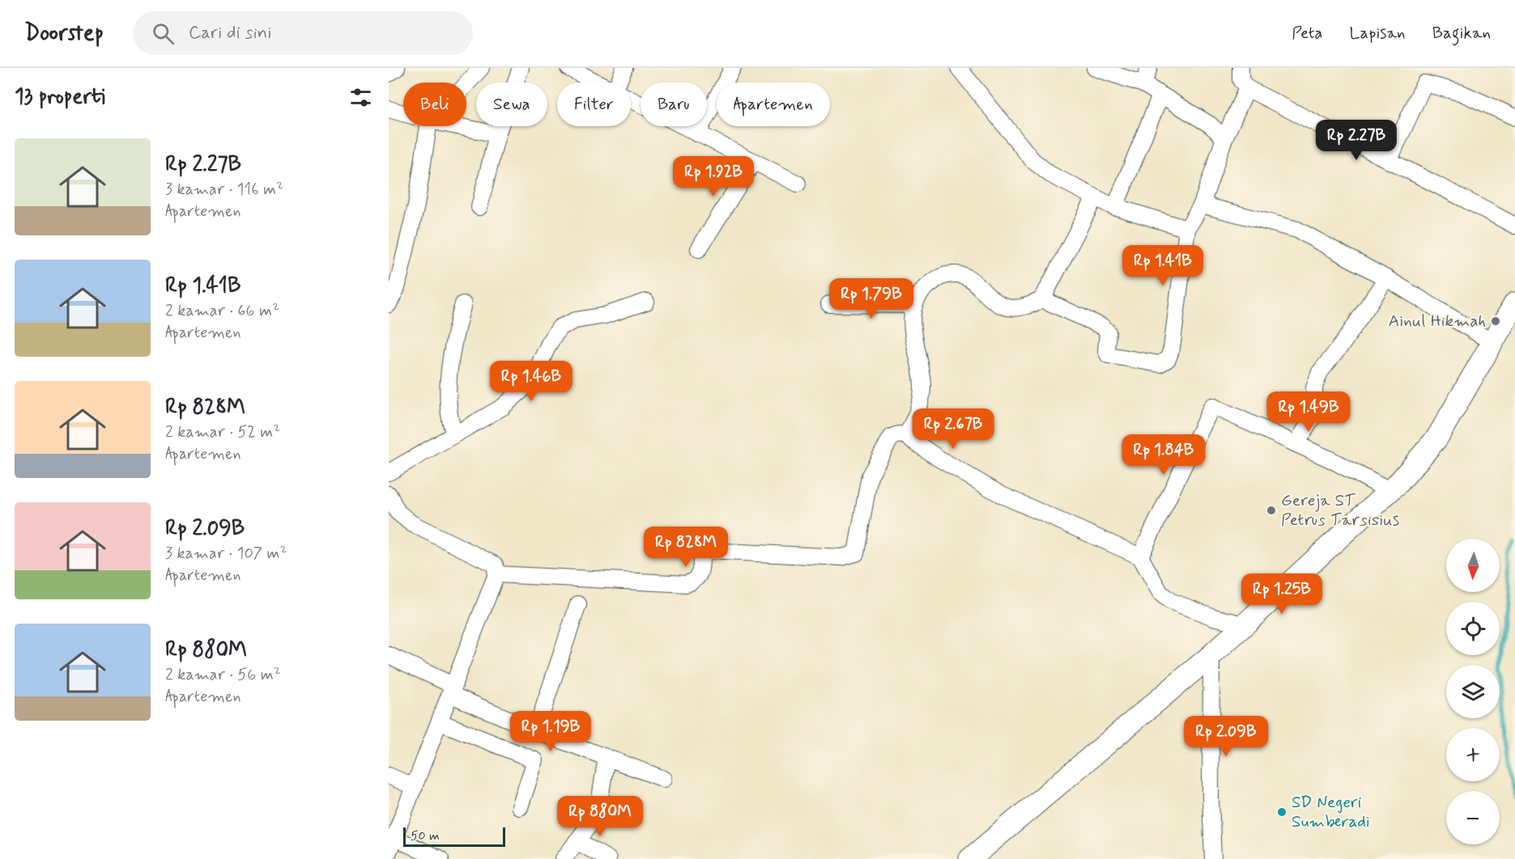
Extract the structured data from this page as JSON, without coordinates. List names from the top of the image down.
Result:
{
  "places": ["Ainul Hikmah", "Gereja ST Petrus Tarsisius", "SD Negeri Sumberadi"],
  "scale_bar": "50 m",
  "north": "bottom",
  "page": {
    "header": "Doorstep",
    "search": "Cari di sini",
    "nav": ["Peta", "Lapisan", "Bagikan"],
    "heading": "13 properti",
    "chip": [
      "Beli",
      "Sewa",
      "Filter",
      "Baru",
      "Apartemen"
    ],
    "price": [
      "Rp 2.27B",
      "Rp 1.92B",
      "Rp 1.41B",
      "Rp 1.79B",
      "Rp 1.46B",
      "Rp 1.49B",
      "Rp 2.67B",
      "Rp 1.84B",
      "Rp 828M",
      "Rp 1.25B",
      "Rp 1.19B",
      "Rp 2.09B",
      "Rp 880M"
    ],
    "list": [
      {
        "name": "Rp 2.27B",
        "note": "3 kamar · 116 m² · Apartemen"
      },
      {
        "name": "Rp 1.41B",
        "note": "2 kamar · 66 m² · Apartemen"
      },
      {
        "name": "Rp 828M",
        "note": "2 kamar · 52 m² · Apartemen"
      },
      {
        "name": "Rp 2.09B",
        "note": "3 kamar · 107 m² · Apartemen"
      },
      {
        "name": "Rp 880M",
        "note": "2 kamar · 56 m² · Apartemen"
      }
    ],
    "map_buttons": ["+", "−"],
    "scale": "50 m"
  }
}
